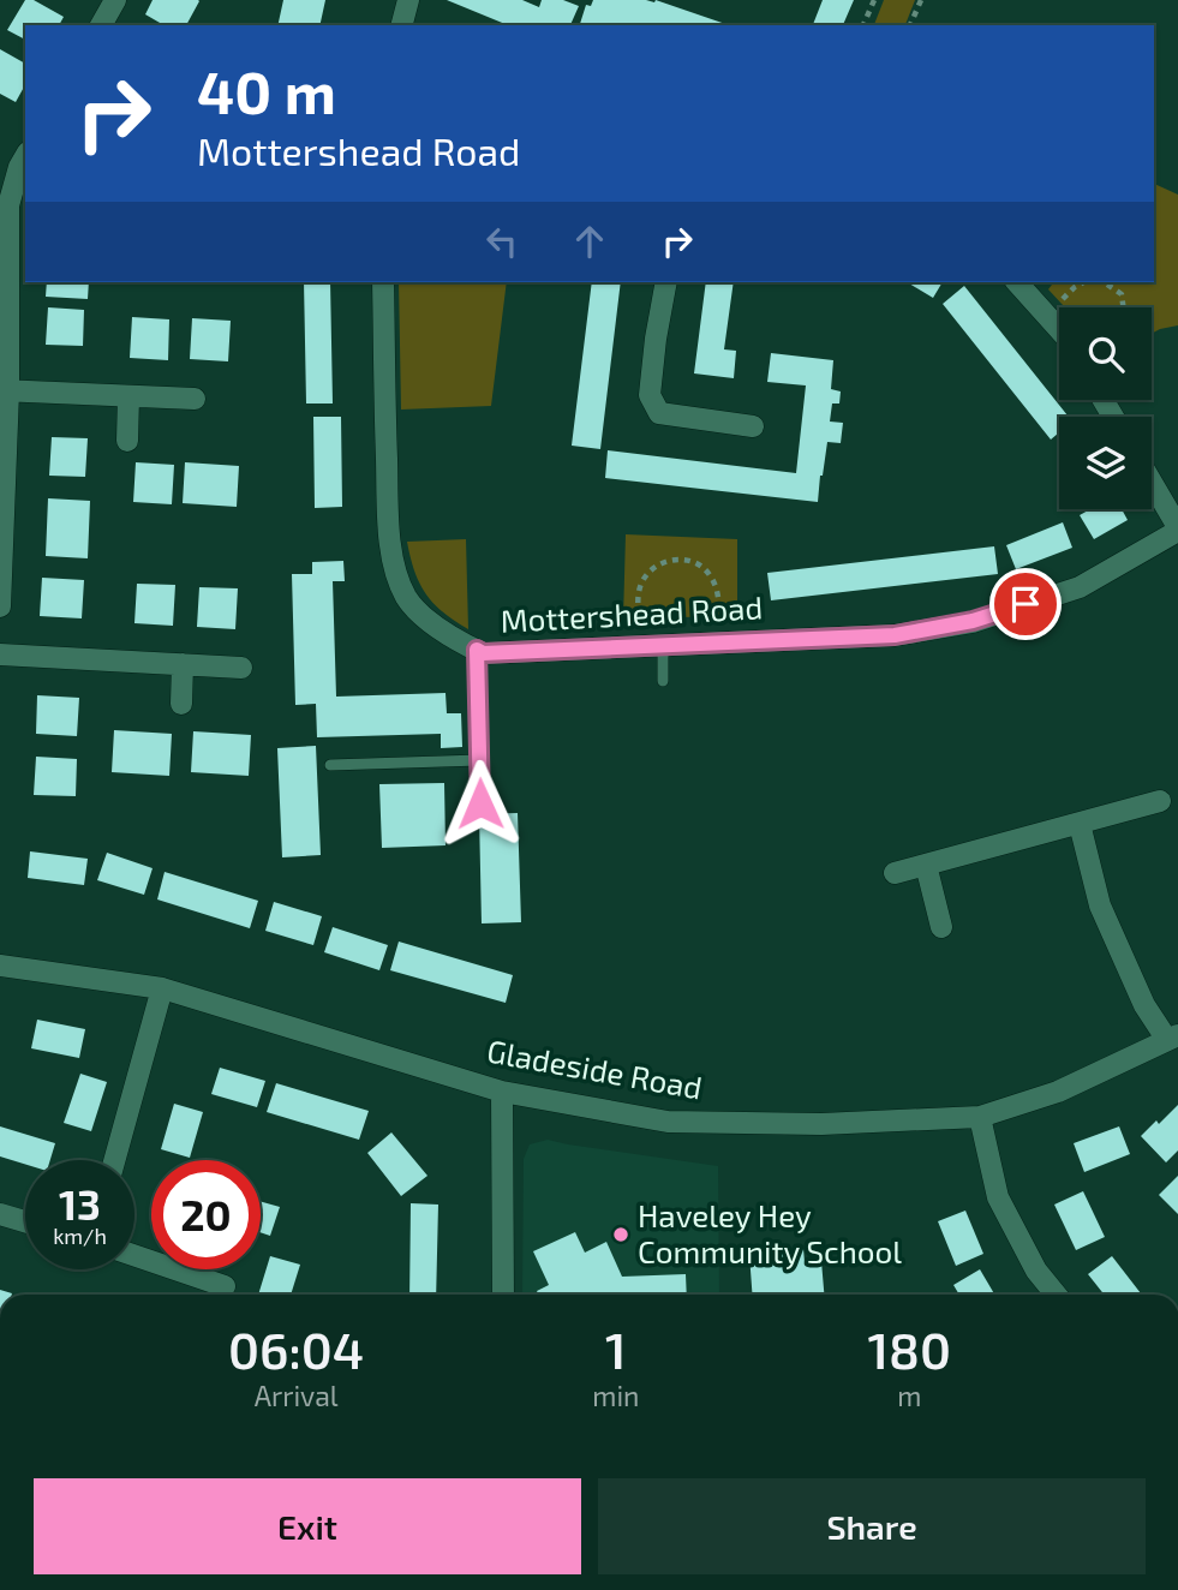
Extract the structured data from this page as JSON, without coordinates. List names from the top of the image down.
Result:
{
  "streets": {
    "street": ["Mottershead Road", "Gladeside Road"]
  },
  "places": ["Haveley Hey Community School"],
  "page": {
    "turn": ["40 m", "Mottershead Road"],
    "speed": "13 km/h",
    "limit": "20",
    "eta": [
      "06:04",
      "Arrival",
      "1",
      "min",
      "180",
      "m"
    ],
    "buttons": ["Exit", "Share"]
  }
}
